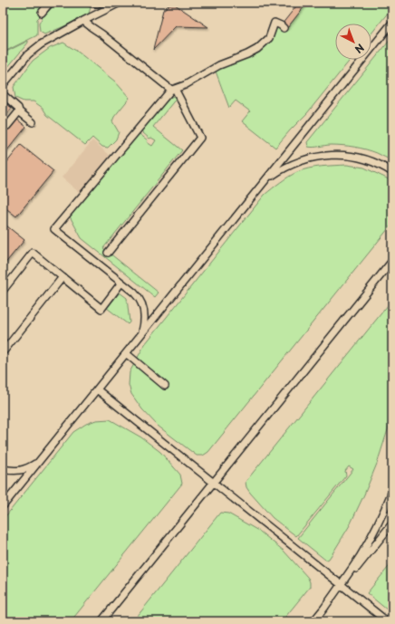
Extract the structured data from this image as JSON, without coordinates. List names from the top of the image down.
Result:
{
  "north": "bottom right"
}
